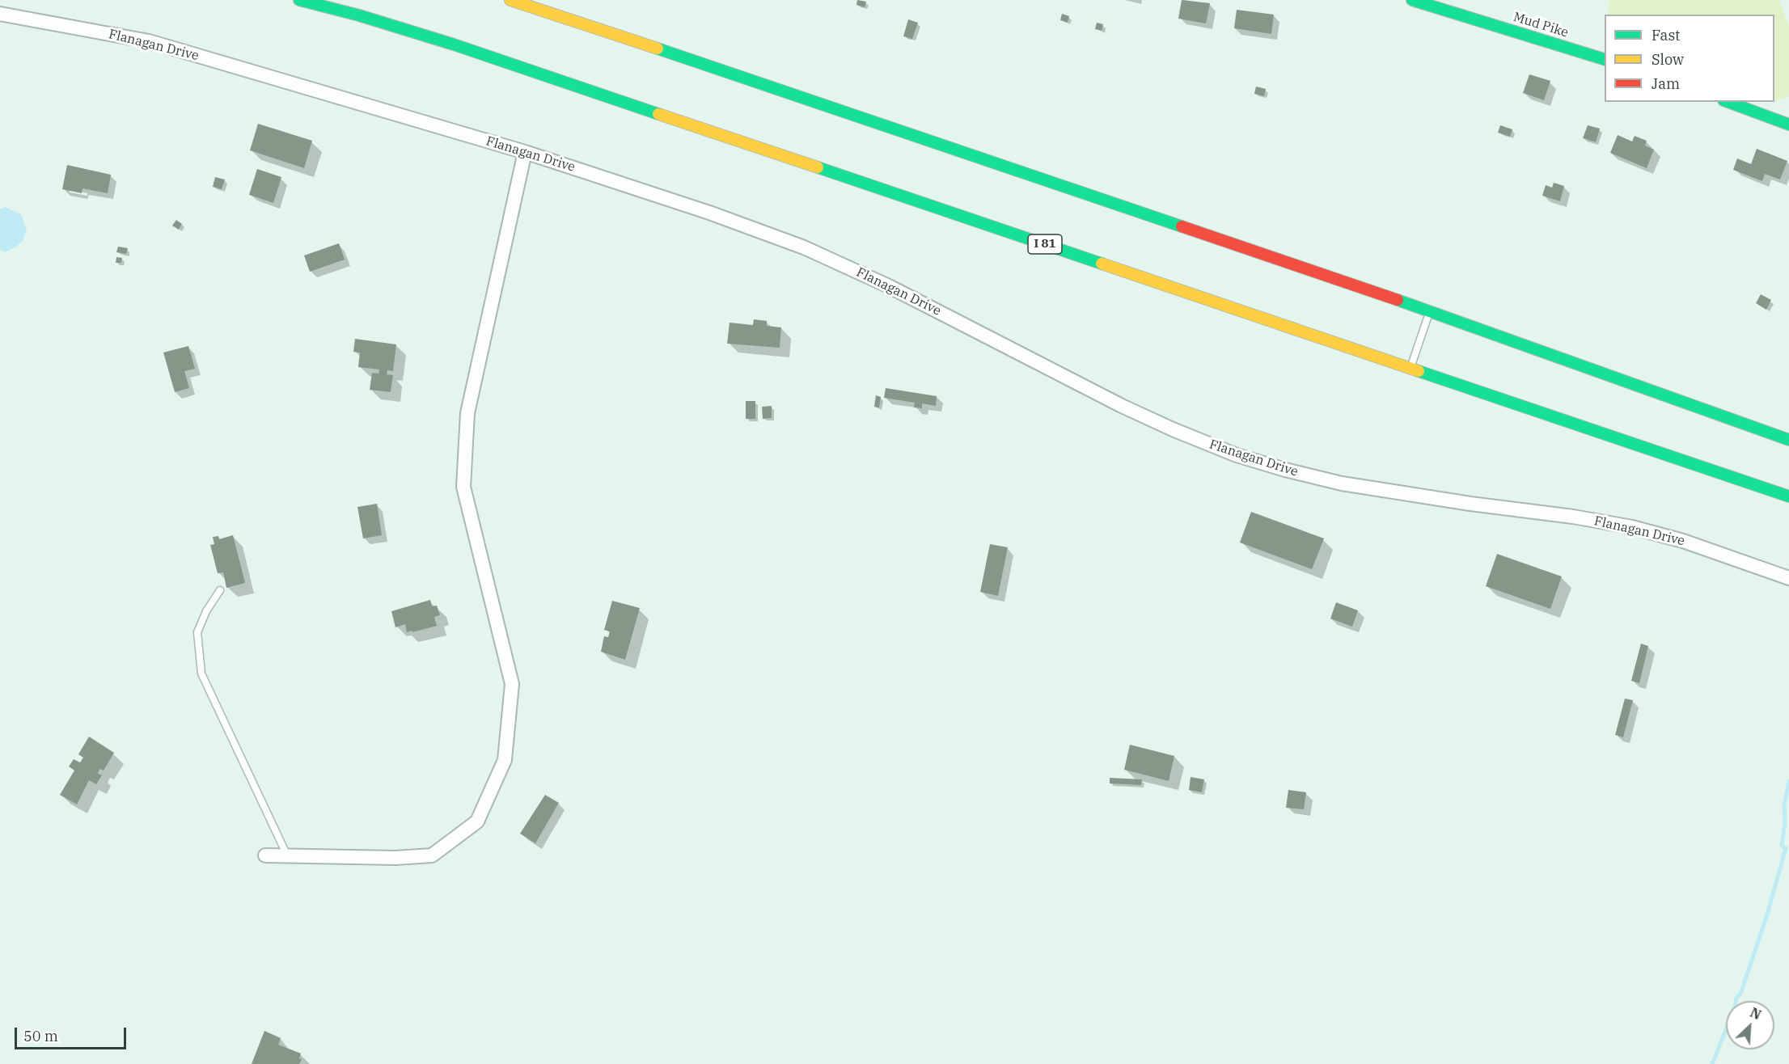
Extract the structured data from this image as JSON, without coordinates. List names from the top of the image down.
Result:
{
  "streets": {
    "main road": ["Mud Pike", "I 81"],
    "street": ["Flanagan Drive"]
  },
  "legend": ["Fast", "Slow", "Jam"],
  "scale_bar": "50 m",
  "north": "top right"
}
